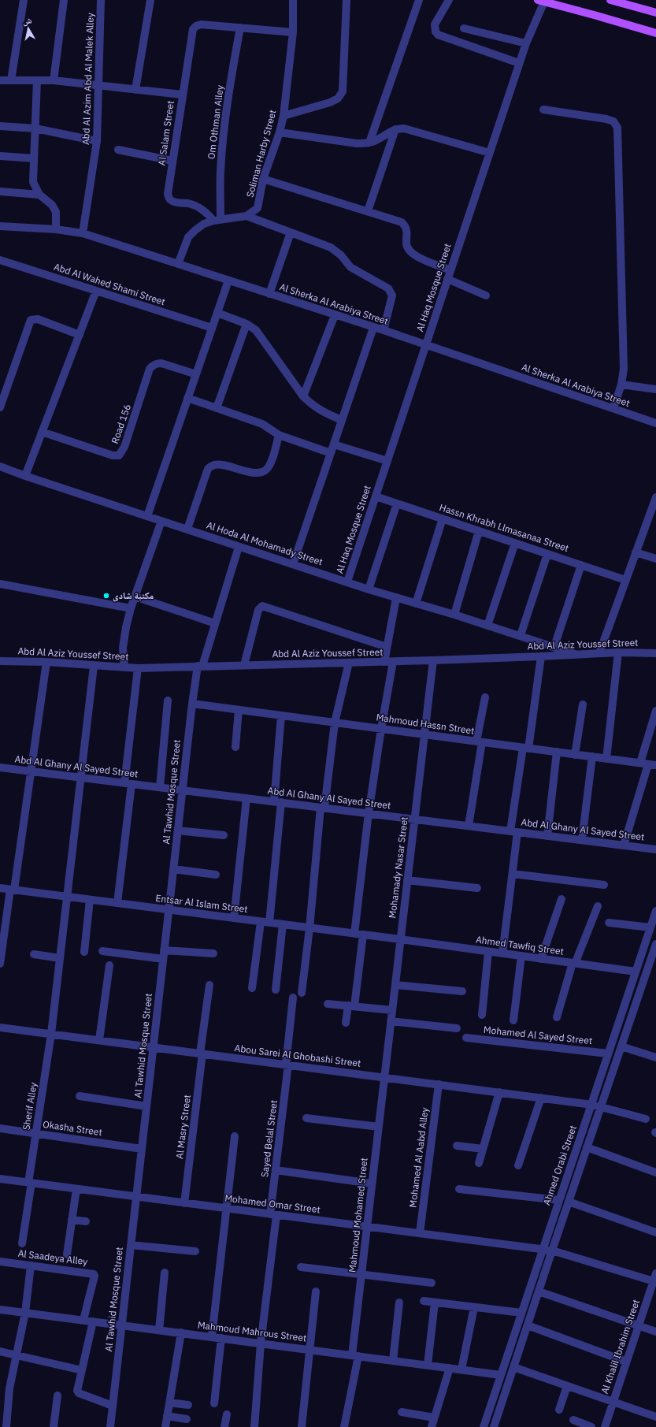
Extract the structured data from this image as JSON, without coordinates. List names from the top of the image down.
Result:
{
  "streets": {
    "street": [
      "Abd Al Azim Abd Al Malek Alley",
      "Om Othman Alley",
      "Al Salam Street",
      "Soliman Harby Street",
      "Abd Al Wahed Shami Street",
      "Al Haq Mosque Street",
      "Al Sherka Al Arabiya Street",
      "Road 156",
      "Hassn Khrabh Llmasanaa Street",
      "Al Hoda Al Mohamady Street",
      "Abd Al Aziz Youssef Street",
      "Mahmoud Hassn Street",
      "Abd Al Ghany Al Sayed Street",
      "Al Tawhid Mosque Street",
      "Mohamady Nasar Street",
      "Entsar Al Islam Street",
      "Ahmed Tawfiq Street",
      "Mohamed Al Sayed Street",
      "Abou Sarei Al Ghobashi Street",
      "Sherif Alley",
      "Al Masry Street",
      "Okasha Street",
      "Sayed Belal Street",
      "Mohamed Al Aabd Alley",
      "Ahmed Orabi Street",
      "Mohamed Omar Street",
      "Mahmoud Mohamed Street",
      "Al Saadeya Alley",
      "Mahmoud Mahrous Street",
      "Al Khalil Ibrahim Street"
    ]
  },
  "crossings": [
    ["Abd Al Azim Abd Al Malek Alley", "Al Sherka Al Arabiya Street"],
    ["Om Othman Alley", "Al Salam Street"],
    ["Al Haq Mosque Street", "Al Sherka Al Arabiya Street"],
    ["Al Haq Mosque Street", "Hassn Khrabh Llmasanaa Street"],
    ["Al Haq Mosque Street", "Al Hoda Al Mohamady Street"],
    ["Al Hoda Al Mohamady Street", "Abd Al Aziz Youssef Street"],
    ["Al Hoda Al Mohamady Street", "Al Tawhid Mosque Street"],
    ["Abd Al Aziz Youssef Street", "Al Tawhid Mosque Street"],
    ["Abd Al Aziz Youssef Street", "Mohamady Nasar Street"],
    ["Abd Al Aziz Youssef Street", "Sherif Alley"],
    ["Mahmoud Hassn Street", "Al Tawhid Mosque Street"],
    ["Mahmoud Hassn Street", "Mohamady Nasar Street"],
    ["Abd Al Ghany Al Sayed Street", "Al Tawhid Mosque Street"],
    ["Abd Al Ghany Al Sayed Street", "Mohamady Nasar Street"],
    ["Abd Al Ghany Al Sayed Street", "Sherif Alley"],
    ["Al Tawhid Mosque Street", "Entsar Al Islam Street"],
    ["Al Tawhid Mosque Street", "Abou Sarei Al Ghobashi Street"],
    ["Al Tawhid Mosque Street", "Okasha Street"],
    ["Al Tawhid Mosque Street", "Mohamed Omar Street"],
    ["Al Tawhid Mosque Street", "Mahmoud Mahrous Street"],
    ["Mohamady Nasar Street", "Entsar Al Islam Street"],
    ["Mohamady Nasar Street", "Ahmed Tawfiq Street"],
    ["Mohamady Nasar Street", "Abou Sarei Al Ghobashi Street"],
    ["Mohamady Nasar Street", "Mahmoud Mohamed Street"],
    ["Entsar Al Islam Street", "Ahmed Tawfiq Street"],
    ["Entsar Al Islam Street", "Sherif Alley"],
    ["Ahmed Tawfiq Street", "Ahmed Orabi Street"],
    ["Mohamed Al Sayed Street", "Ahmed Orabi Street"],
    ["Abou Sarei Al Ghobashi Street", "Sherif Alley"],
    ["Abou Sarei Al Ghobashi Street", "Al Masry Street"],
    ["Abou Sarei Al Ghobashi Street", "Sayed Belal Street"],
    ["Abou Sarei Al Ghobashi Street", "Mohamed Al Aabd Alley"],
    ["Abou Sarei Al Ghobashi Street", "Ahmed Orabi Street"],
    ["Abou Sarei Al Ghobashi Street", "Mahmoud Mohamed Street"],
    ["Sherif Alley", "Okasha Street"],
    ["Sherif Alley", "Mohamed Omar Street"],
    ["Al Masry Street", "Mohamed Omar Street"],
    ["Sayed Belal Street", "Mohamed Omar Street"],
    ["Sayed Belal Street", "Mahmoud Mahrous Street"],
    ["Mohamed Al Aabd Alley", "Mohamed Omar Street"],
    ["Ahmed Orabi Street", "Mohamed Omar Street"],
    ["Ahmed Orabi Street", "Mahmoud Mahrous Street"],
    ["Mohamed Omar Street", "Mahmoud Mohamed Street"],
    ["Mohamed Omar Street", "Al Khalil Ibrahim Street"],
    ["Mahmoud Mohamed Street", "Mahmoud Mahrous Street"],
    ["Al Saadeya Alley", "Mahmoud Mahrous Street"]
  ],
  "places": ["مكتبة شادى"],
  "north": "top"
}
